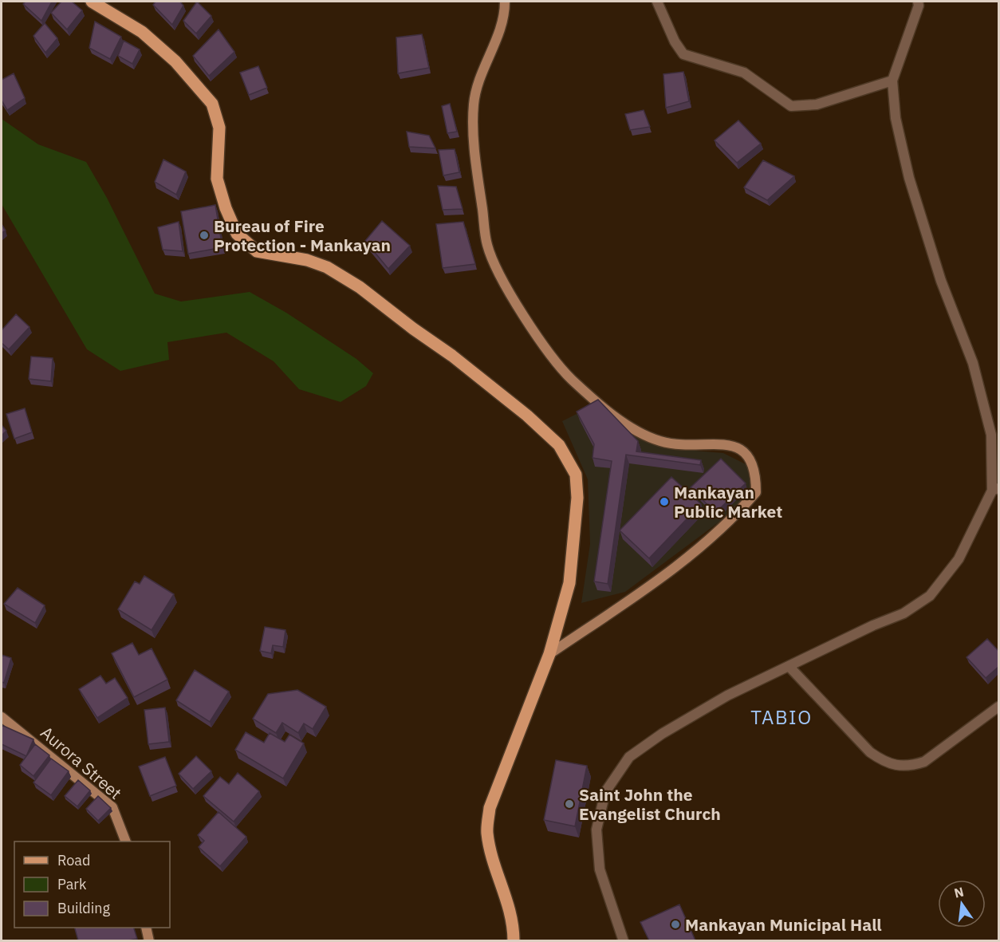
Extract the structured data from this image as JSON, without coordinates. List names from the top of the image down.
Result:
{
  "streets": {
    "street": ["Aurora Street"]
  },
  "districts": ["TABIO"],
  "places": [
    "Bureau of Fire Protection - Mankayan",
    "Mankayan Public Market",
    "Saint John the Evangelist Church",
    "Mankayan Municipal Hall"
  ],
  "legend": ["Road", "Park", "Building"],
  "north": "top"
}
